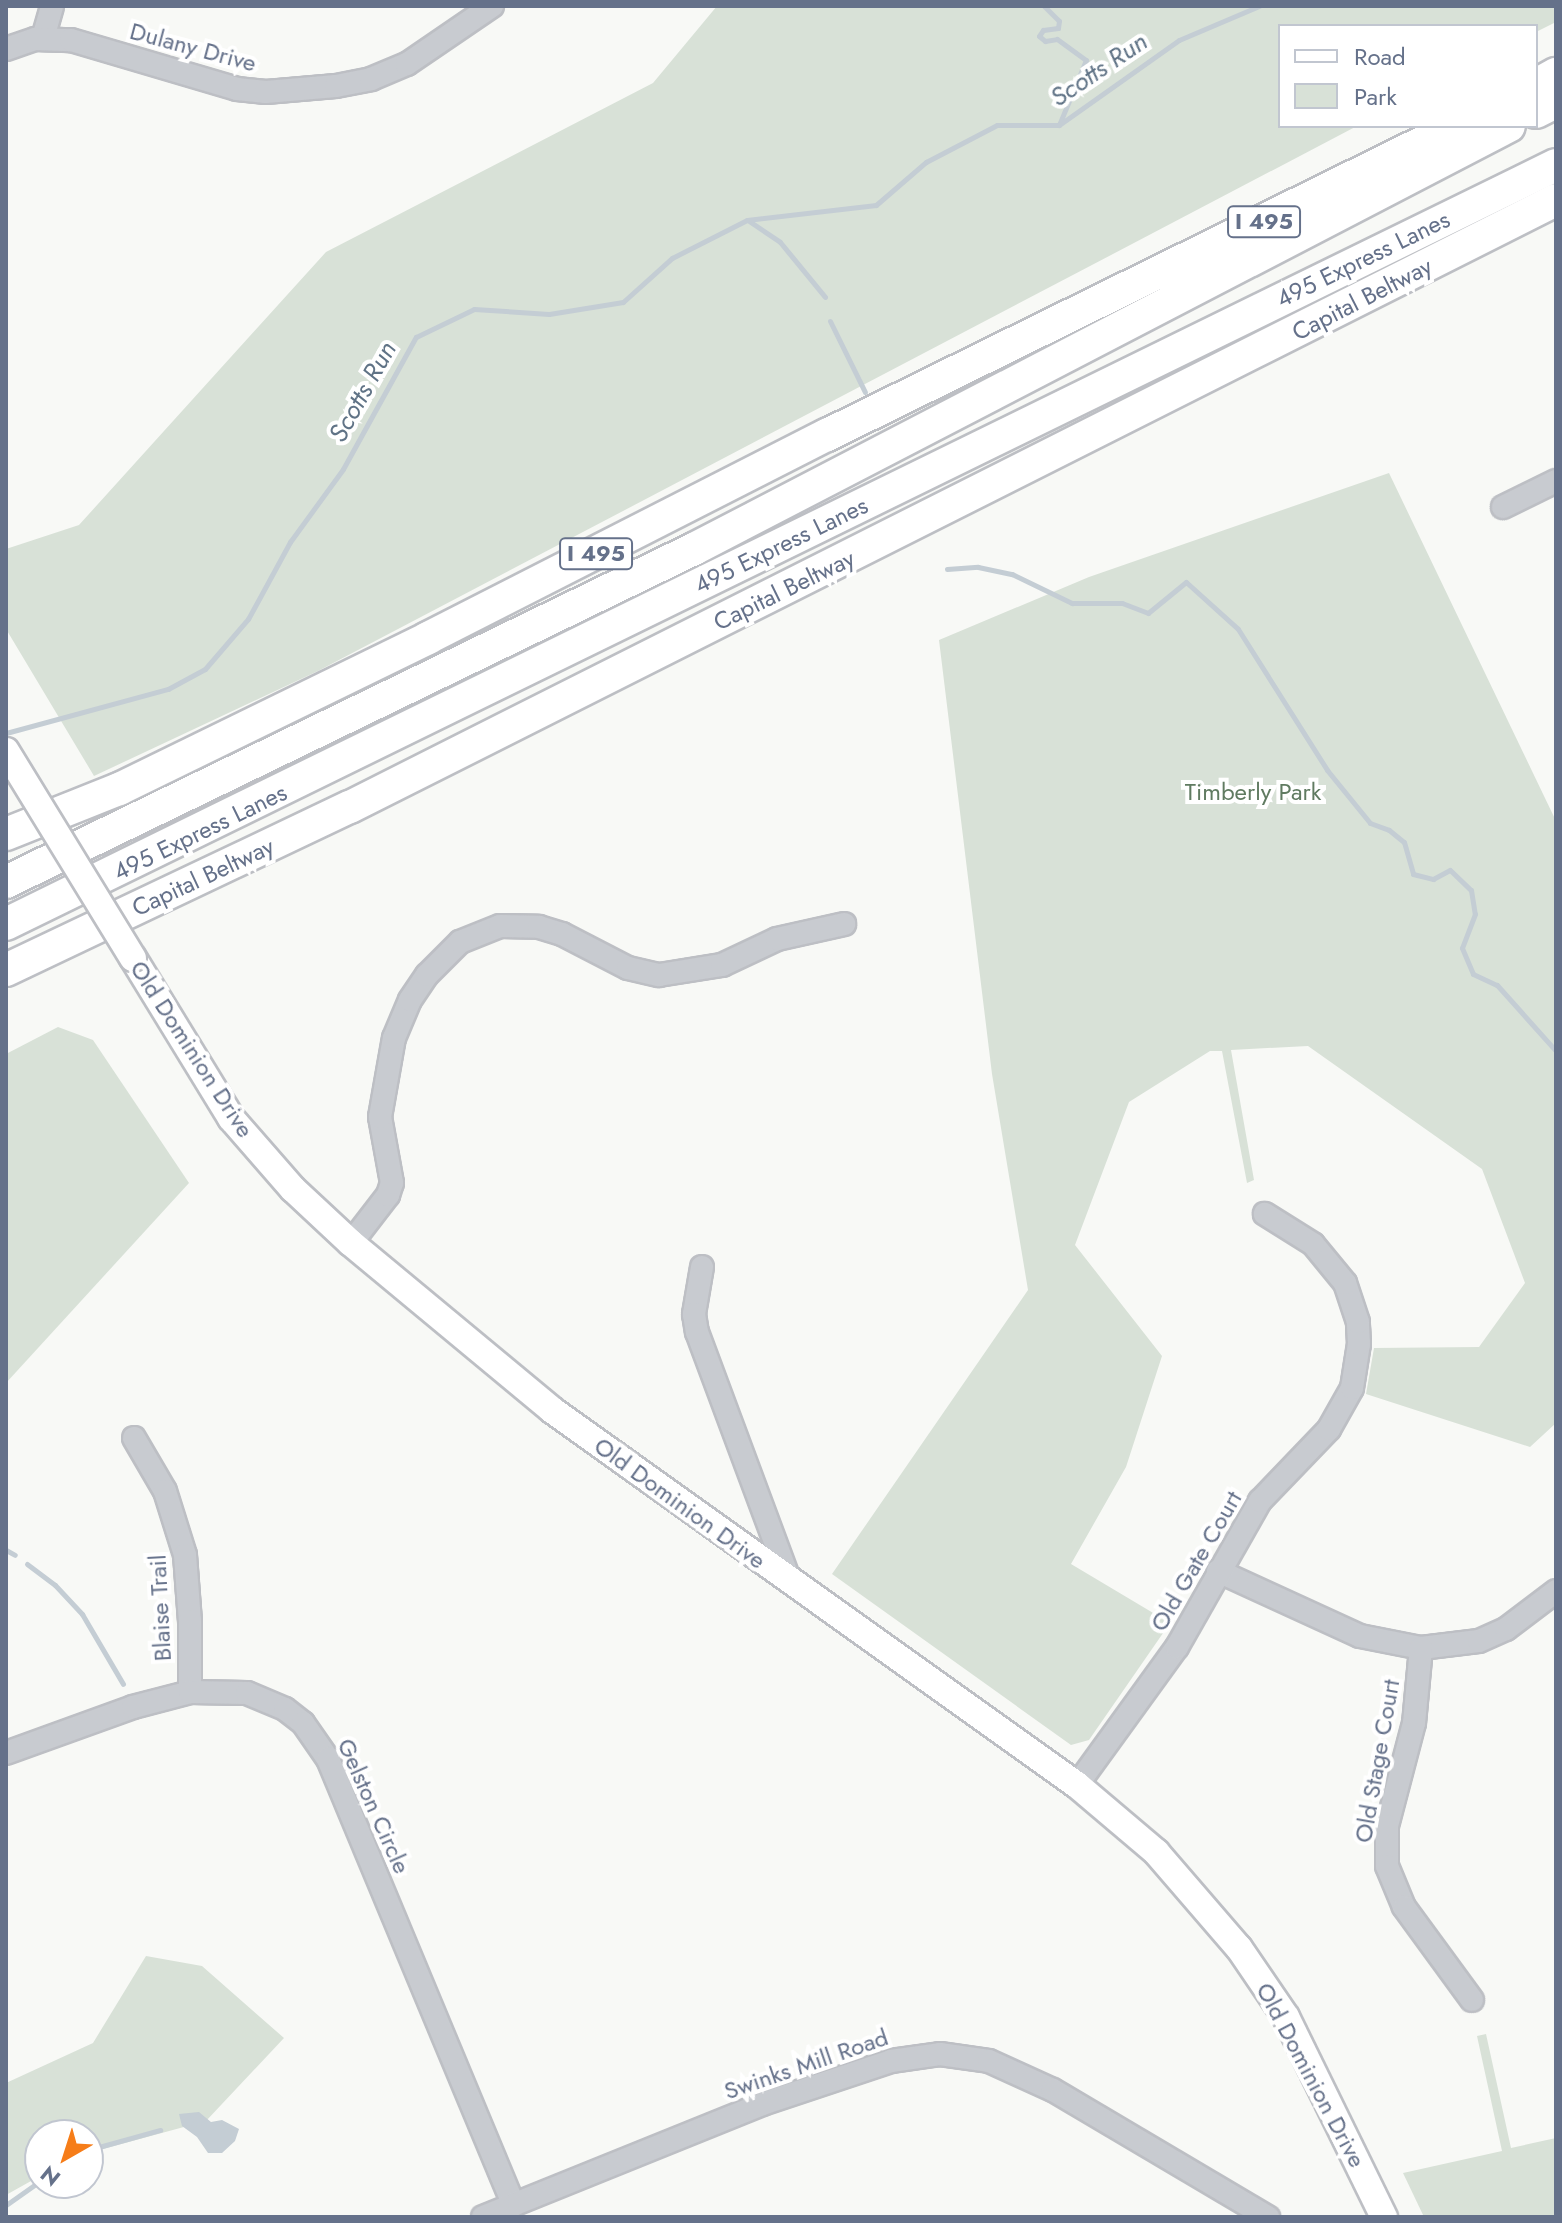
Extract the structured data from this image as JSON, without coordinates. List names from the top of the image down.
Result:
{
  "streets": {
    "highway": ["I 495", "495 Express Lanes", "Capital Beltway"],
    "main road": ["Old Dominion Drive"],
    "street": [
      "Dulany Drive",
      "Old Gate Court",
      "Blaise Trail",
      "Old Stage Court",
      "Gelston Circle",
      "Swinks Mill Road"
    ]
  },
  "crossings": [
    ["Old Dominion Drive", "Old Gate Court"],
    ["Blaise Trail", "Gelston Circle"],
    ["Gelston Circle", "Swinks Mill Road"]
  ],
  "water": ["Scotts Run"],
  "parks": ["Timberly Park"],
  "legend": ["Road", "Park"],
  "north": "bottom left"
}
